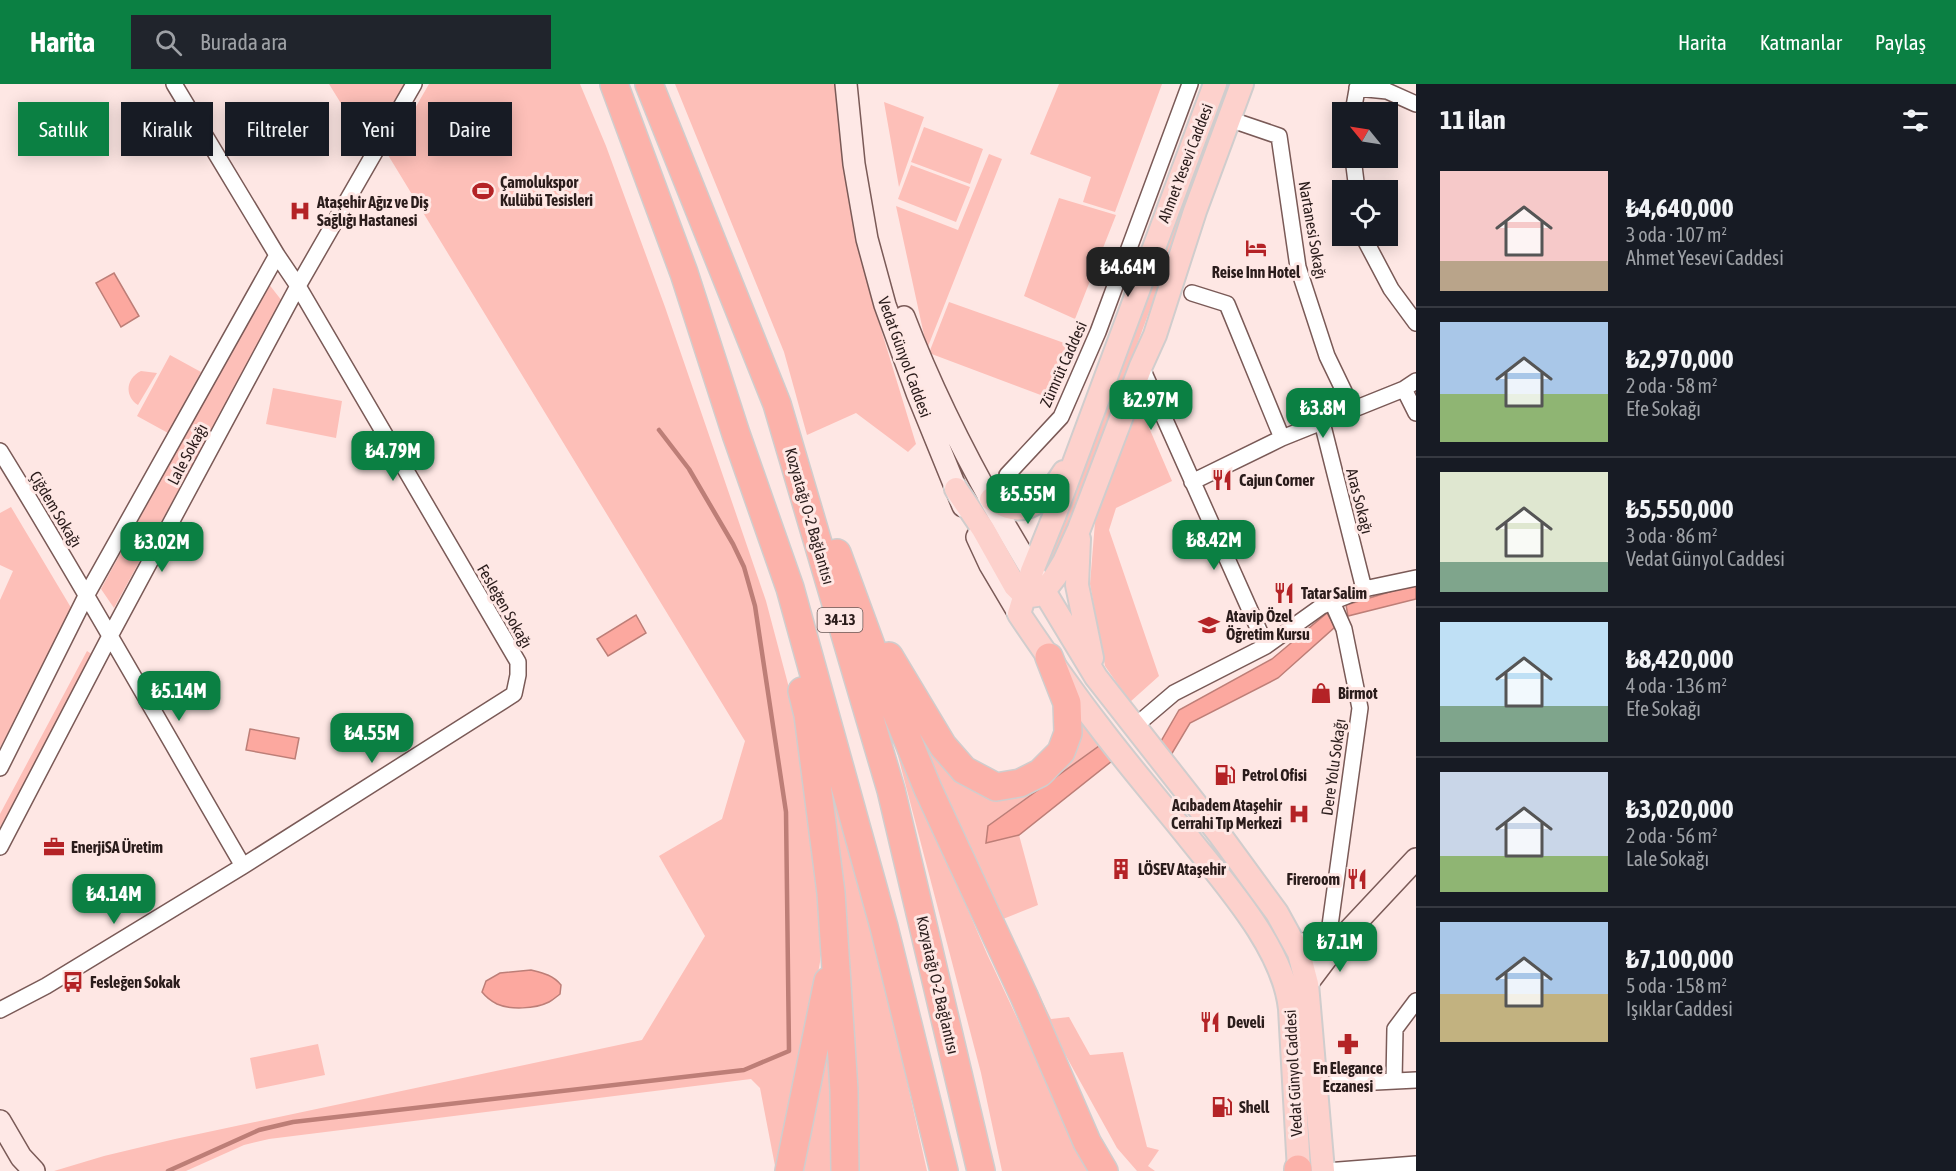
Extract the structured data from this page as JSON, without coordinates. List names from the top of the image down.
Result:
{
  "streets": {
    "highway": ["Kozyatağı O-2 Bağlantısı", "34-13"],
    "main road": ["Ahmet Yesevi Caddesi", "Vedat Günyol Caddesi"],
    "street": [
      "Nartanesi Sokağı",
      "Zümrüt Caddesi",
      "Lale Sokağı",
      "Aras Sokağı",
      "Çiğdem Sokağı",
      "Fesleğen Sokağı",
      "Dere Yolu Sokağı"
    ]
  },
  "crossings": [
    ["Ahmet Yesevi Caddesi", "Nartanesi Sokağı"],
    ["Ahmet Yesevi Caddesi", "Vedat Günyol Caddesi"],
    ["Lale Sokağı", "Çiğdem Sokağı"],
    ["Lale Sokağı", "Fesleğen Sokağı"],
    ["Çiğdem Sokağı", "Fesleğen Sokağı"]
  ],
  "places": {
    "sports": ["Çamolukspor Kulübü Tesisleri"],
    "hospital": ["Ataşehir Ağız ve Diş Sağlığı Hastanesi", "Acıbadem Ataşehir Cerrahi Tıp Merkezi"],
    "hotel": ["Reise Inn Hotel"],
    "restaurant": [
      "Cajun Corner",
      "Tatar Salim",
      "Fireroom",
      "Develi"
    ],
    "school or university": ["Atavip Özel Öğretim Kursu"],
    "shop": ["Birmot"],
    "fuel station": ["Petrol Ofisi", "Shell"],
    "office": ["EnerjiSA Üretim"],
    "building": ["LÖSEV Ataşehir"],
    "bus stop": ["Fesleğen Sokak"],
    "pharmacy": ["En Elegance Eczanesi"]
  },
  "north": "top left",
  "page": {
    "header": "Harita",
    "search": "Burada ara",
    "nav": ["Harita", "Katmanlar", "Paylaş"],
    "heading": "11 ilan",
    "chip": [
      "Satılık",
      "Kiralık",
      "Filtreler",
      "Yeni",
      "Daire"
    ],
    "list": [
      {
        "name": "₺4,640,000",
        "note": "3 oda · 107 m² · Ahmet Yesevi Caddesi"
      },
      {
        "name": "₺2,970,000",
        "note": "2 oda · 58 m² · Efe Sokağı"
      },
      {
        "name": "₺5,550,000",
        "note": "3 oda · 86 m² · Vedat Günyol Caddesi"
      },
      {
        "name": "₺8,420,000",
        "note": "4 oda · 136 m² · Efe Sokağı"
      },
      {
        "name": "₺3,020,000",
        "note": "2 oda · 56 m² · Lale Sokağı"
      },
      {
        "name": "₺7,100,000",
        "note": "5 oda · 158 m² · Işıklar Caddesi"
      }
    ],
    "price": [
      "₺4.64M",
      "₺2.97M",
      "₺3.8M",
      "₺4.79M",
      "₺5.55M",
      "₺8.42M",
      "₺3.02M",
      "₺5.14M",
      "₺4.55M",
      "₺4.14M",
      "₺7.1M"
    ]
  }
}
